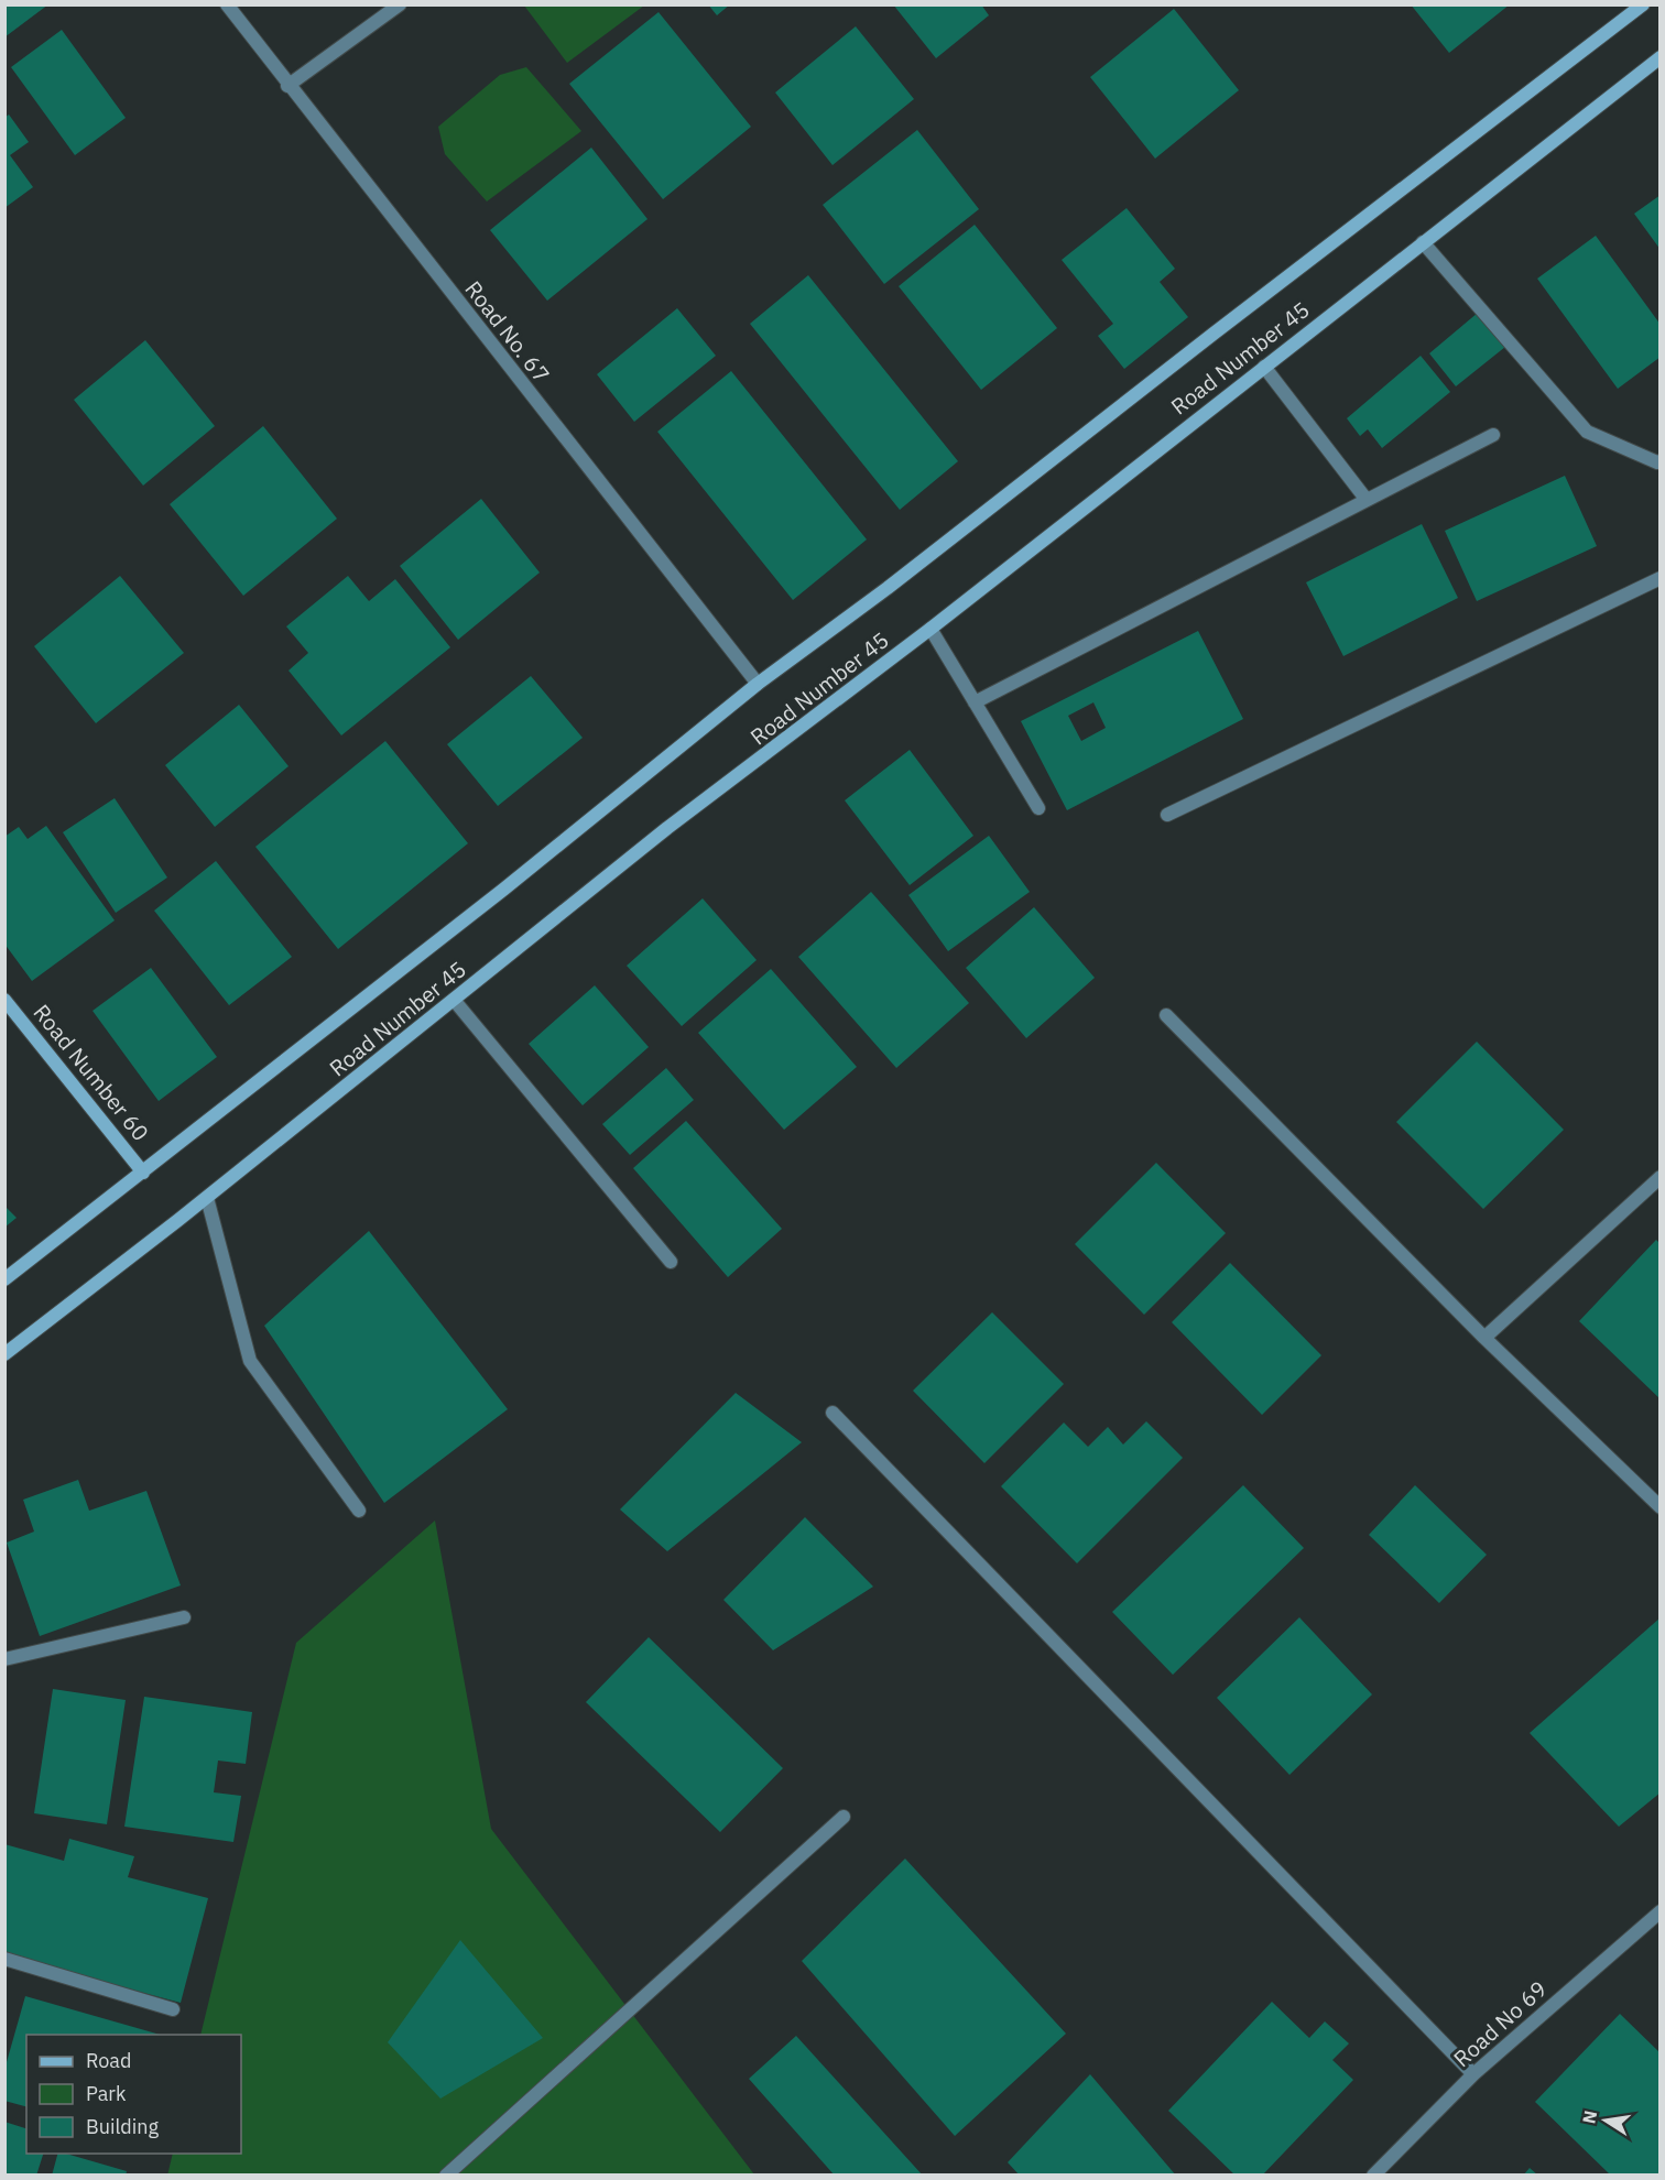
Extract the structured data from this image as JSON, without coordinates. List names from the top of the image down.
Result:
{
  "streets": {
    "main road": ["Road Number 45", "Road Number 60"],
    "street": ["Road No. 67", "Road No 69"]
  },
  "crossings": [
    ["Road No. 67", "Road Number 45"],
    ["Road Number 45", "Road Number 60"]
  ],
  "legend": ["Road", "Park", "Building"],
  "north": "left"
}
